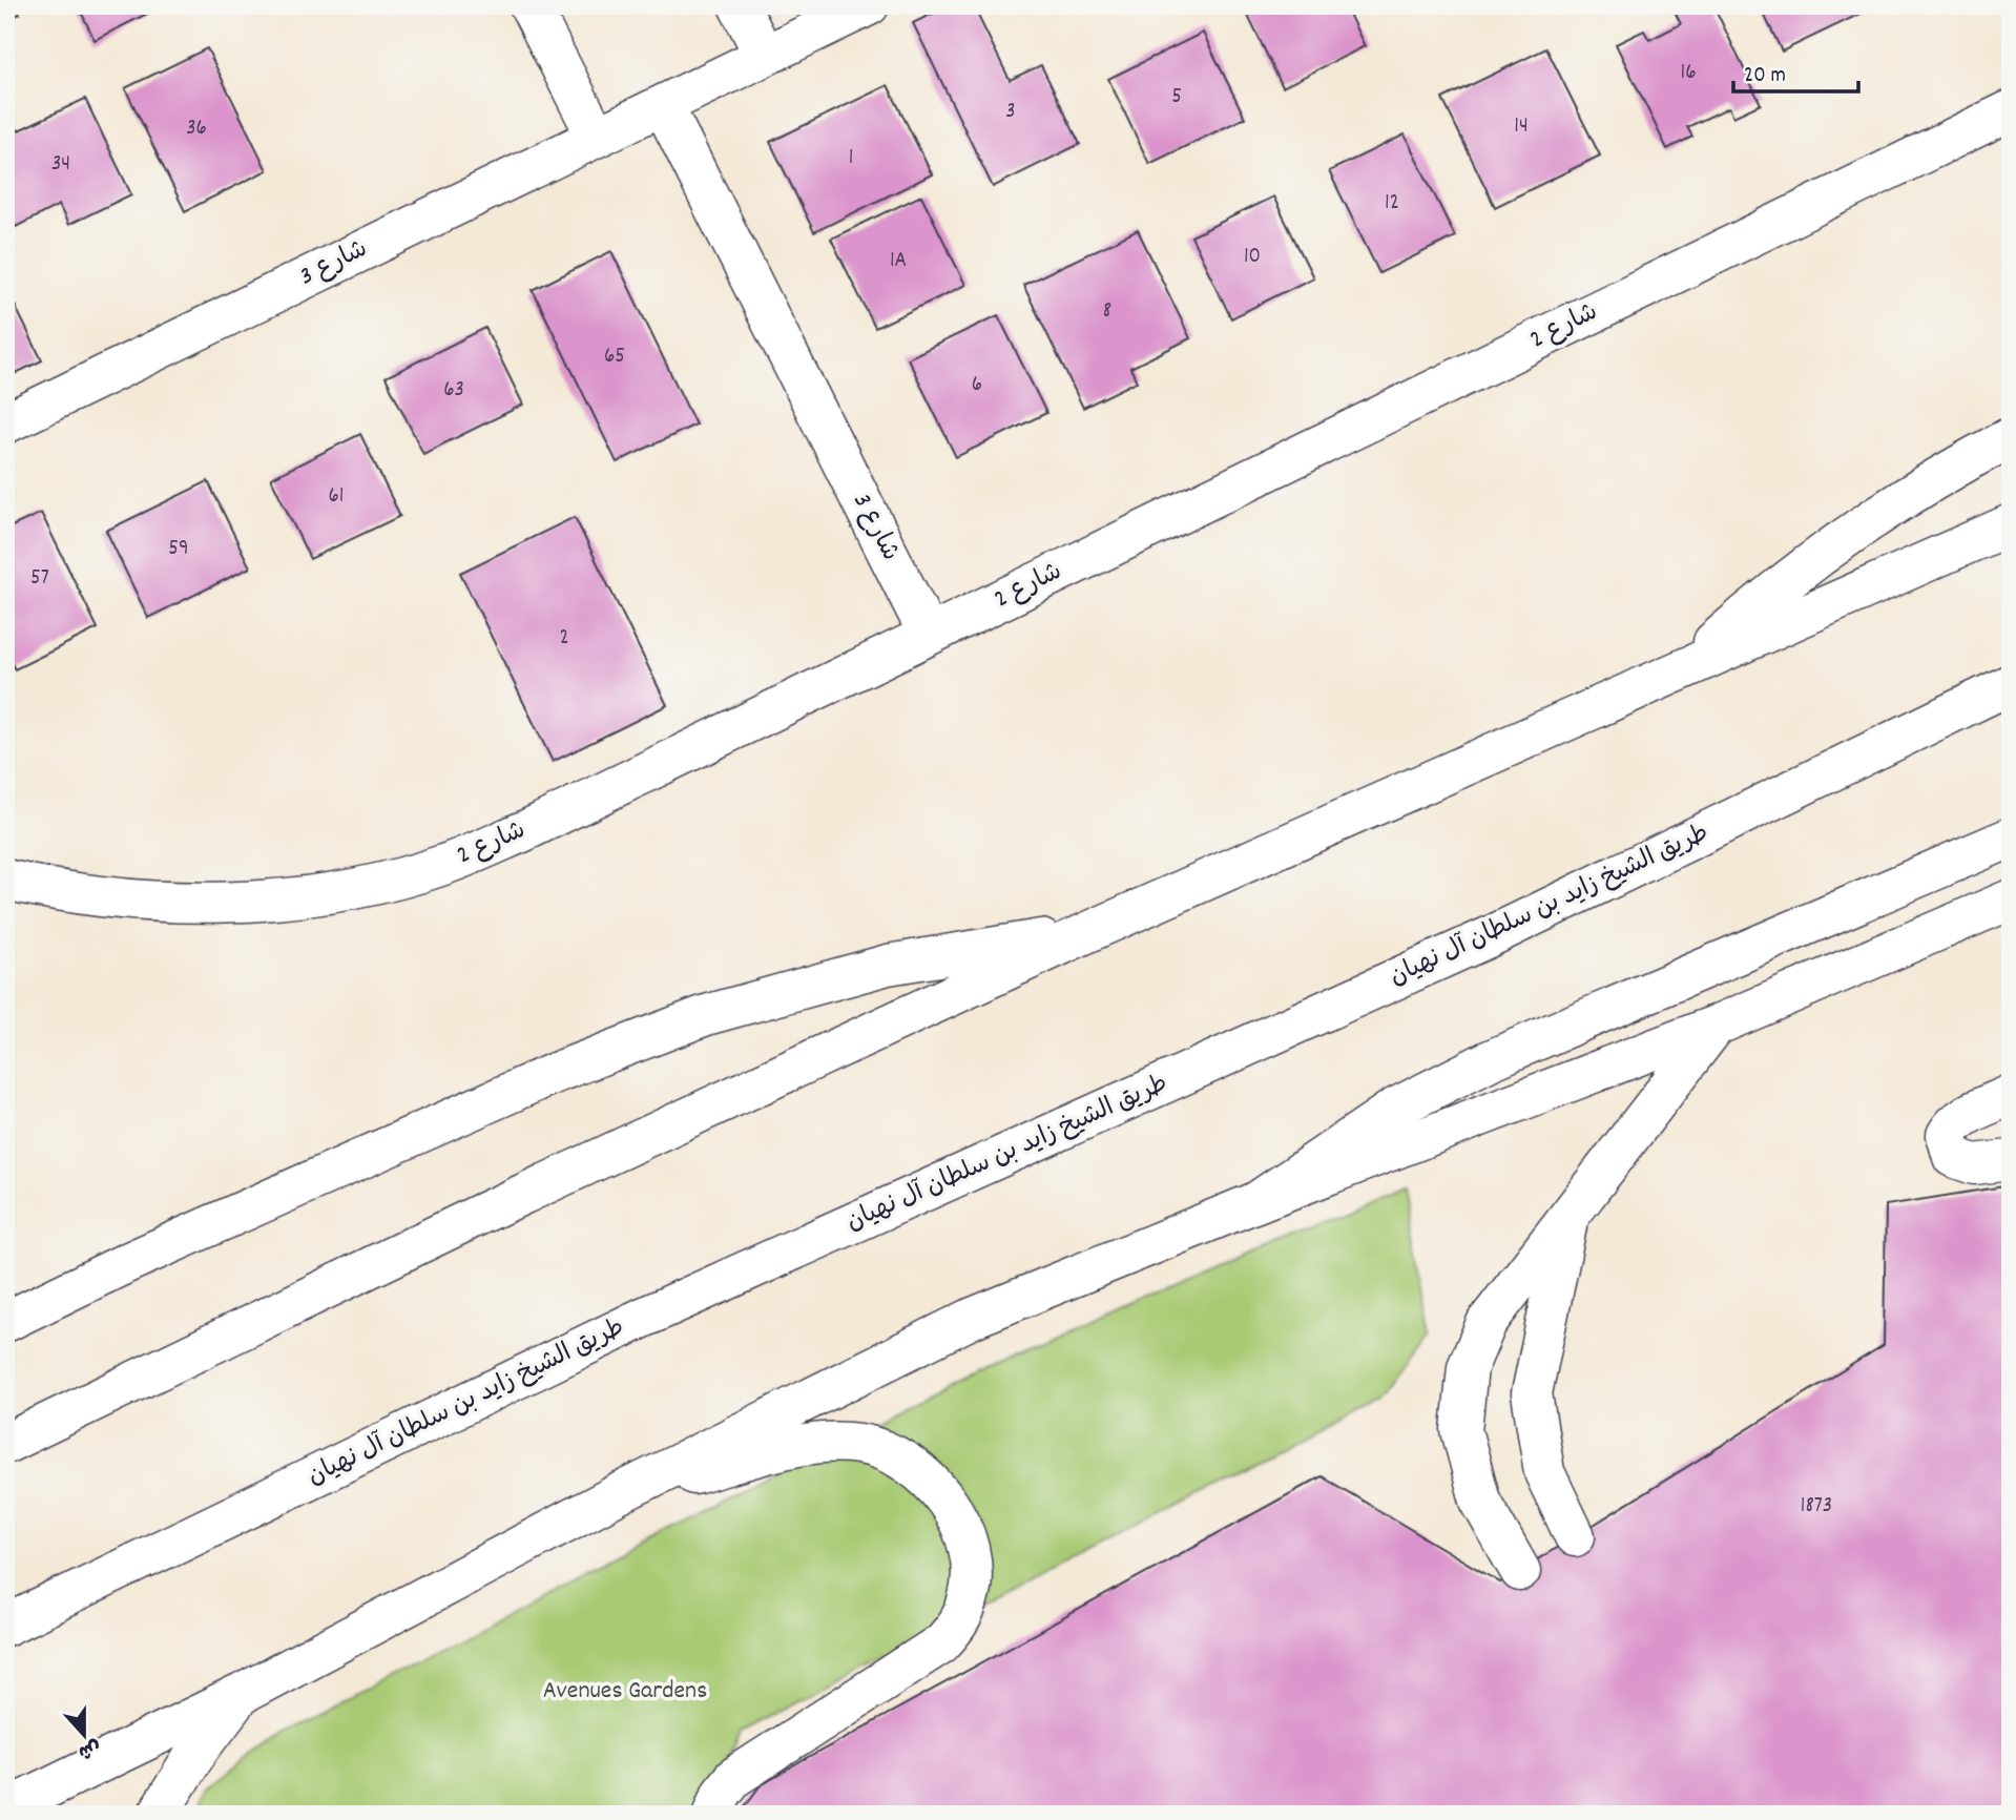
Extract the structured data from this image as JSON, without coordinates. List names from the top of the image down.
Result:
{
  "streets": {
    "main road": ["شارع 3", "شارع 2", "طريق الشيخ زايد بن سلطان آل نهيان"]
  },
  "crossings": [
    ["شارع 3", "شارع 2"]
  ],
  "parks": ["Avenues Gardens"],
  "house_numbers": [
    "16",
    "5",
    "3",
    "14",
    "36",
    "1",
    "34",
    "12",
    "10",
    "1A",
    "8",
    "65",
    "6",
    "63",
    "61",
    "59",
    "57",
    "2",
    "1873"
  ],
  "scale_bar": "20 m",
  "north": "bottom"
}
